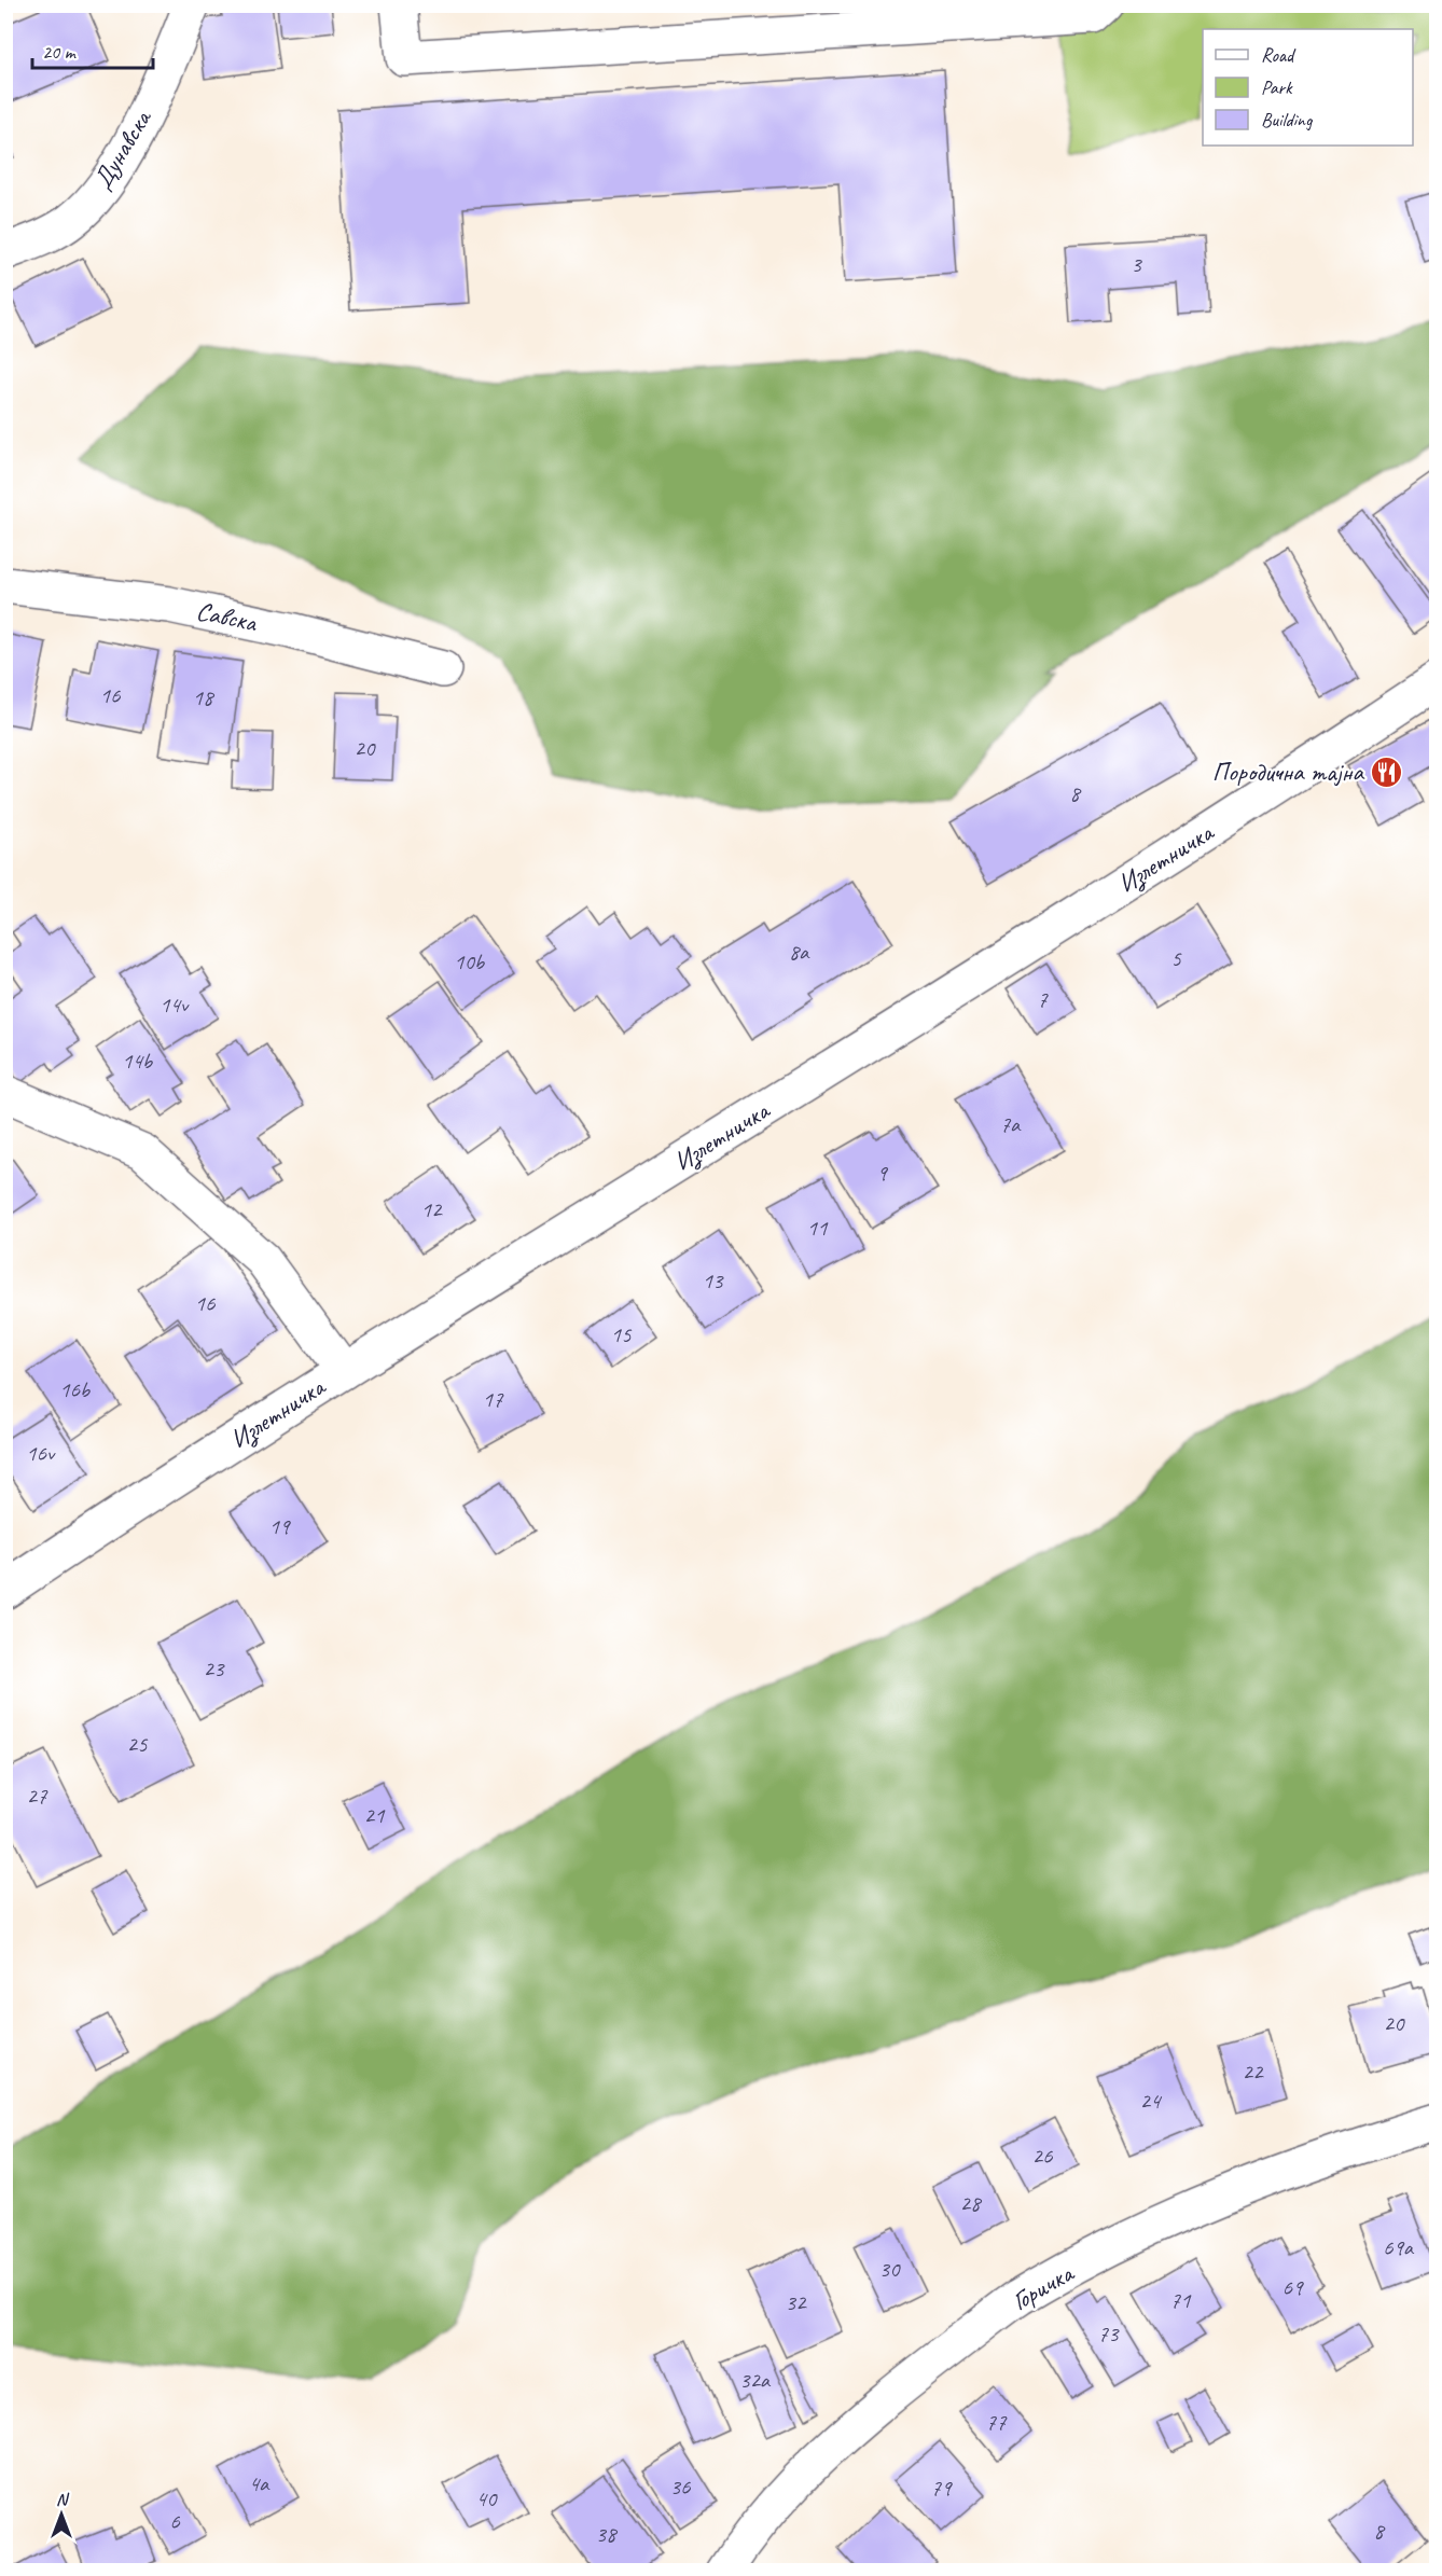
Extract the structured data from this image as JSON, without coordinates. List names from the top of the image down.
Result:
{
  "streets": {
    "street": [
      "Дунавска",
      "Савска",
      "Излетничка",
      "Горичка"
    ]
  },
  "places": {
    "restaurant": ["Породична тајна"]
  },
  "house_numbers": [
    "3",
    "16",
    "18",
    "20",
    "8",
    "8a",
    "5",
    "10b",
    "7",
    "14v",
    "14b",
    "7a",
    "9",
    "12",
    "11",
    "13",
    "16",
    "15",
    "16b",
    "17",
    "16v",
    "19",
    "23",
    "25",
    "27",
    "21",
    "20",
    "22",
    "24",
    "26",
    "28",
    "69a",
    "30",
    "69",
    "71",
    "32",
    "73",
    "32a",
    "77",
    "4a",
    "36",
    "79",
    "40",
    "6",
    "8",
    "38"
  ],
  "legend": ["Road", "Park", "Building"],
  "scale_bar": "20 m",
  "north": "top"
}
